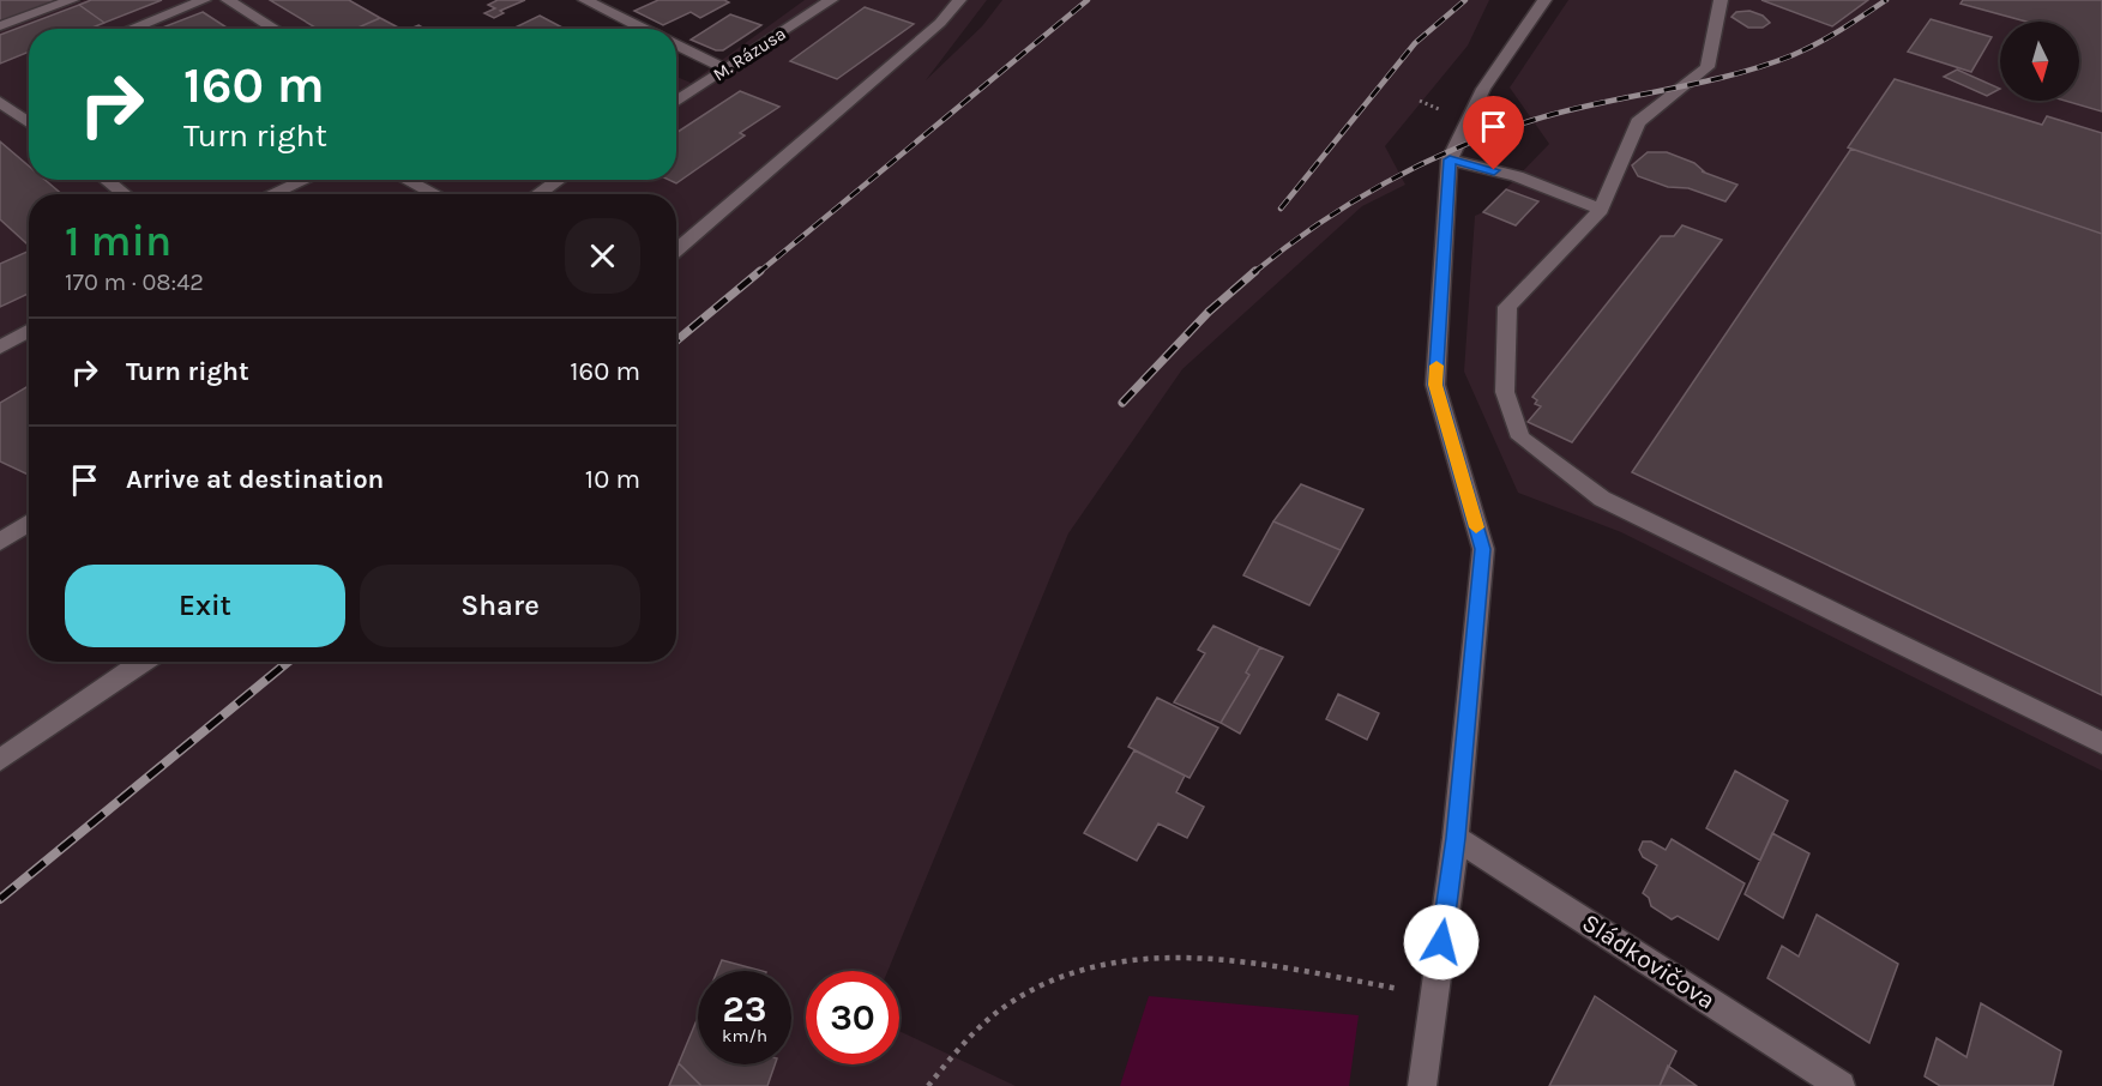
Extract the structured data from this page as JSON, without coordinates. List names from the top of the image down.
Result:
{
  "streets": {
    "street": ["M. Rázusa", "Sládkovičova"]
  },
  "north": "bottom",
  "page": {
    "turn": ["160 m", "Turn right"],
    "heading": ["1 min", "170 m · 08:42"],
    "list": [
      {
        "name": "Turn right",
        "value": "160 m"
      },
      {
        "name": "Arrive at destination",
        "value": "10 m"
      }
    ],
    "buttons": ["Exit", "Share"],
    "speed": "23 km/h",
    "limit": "30"
  }
}
